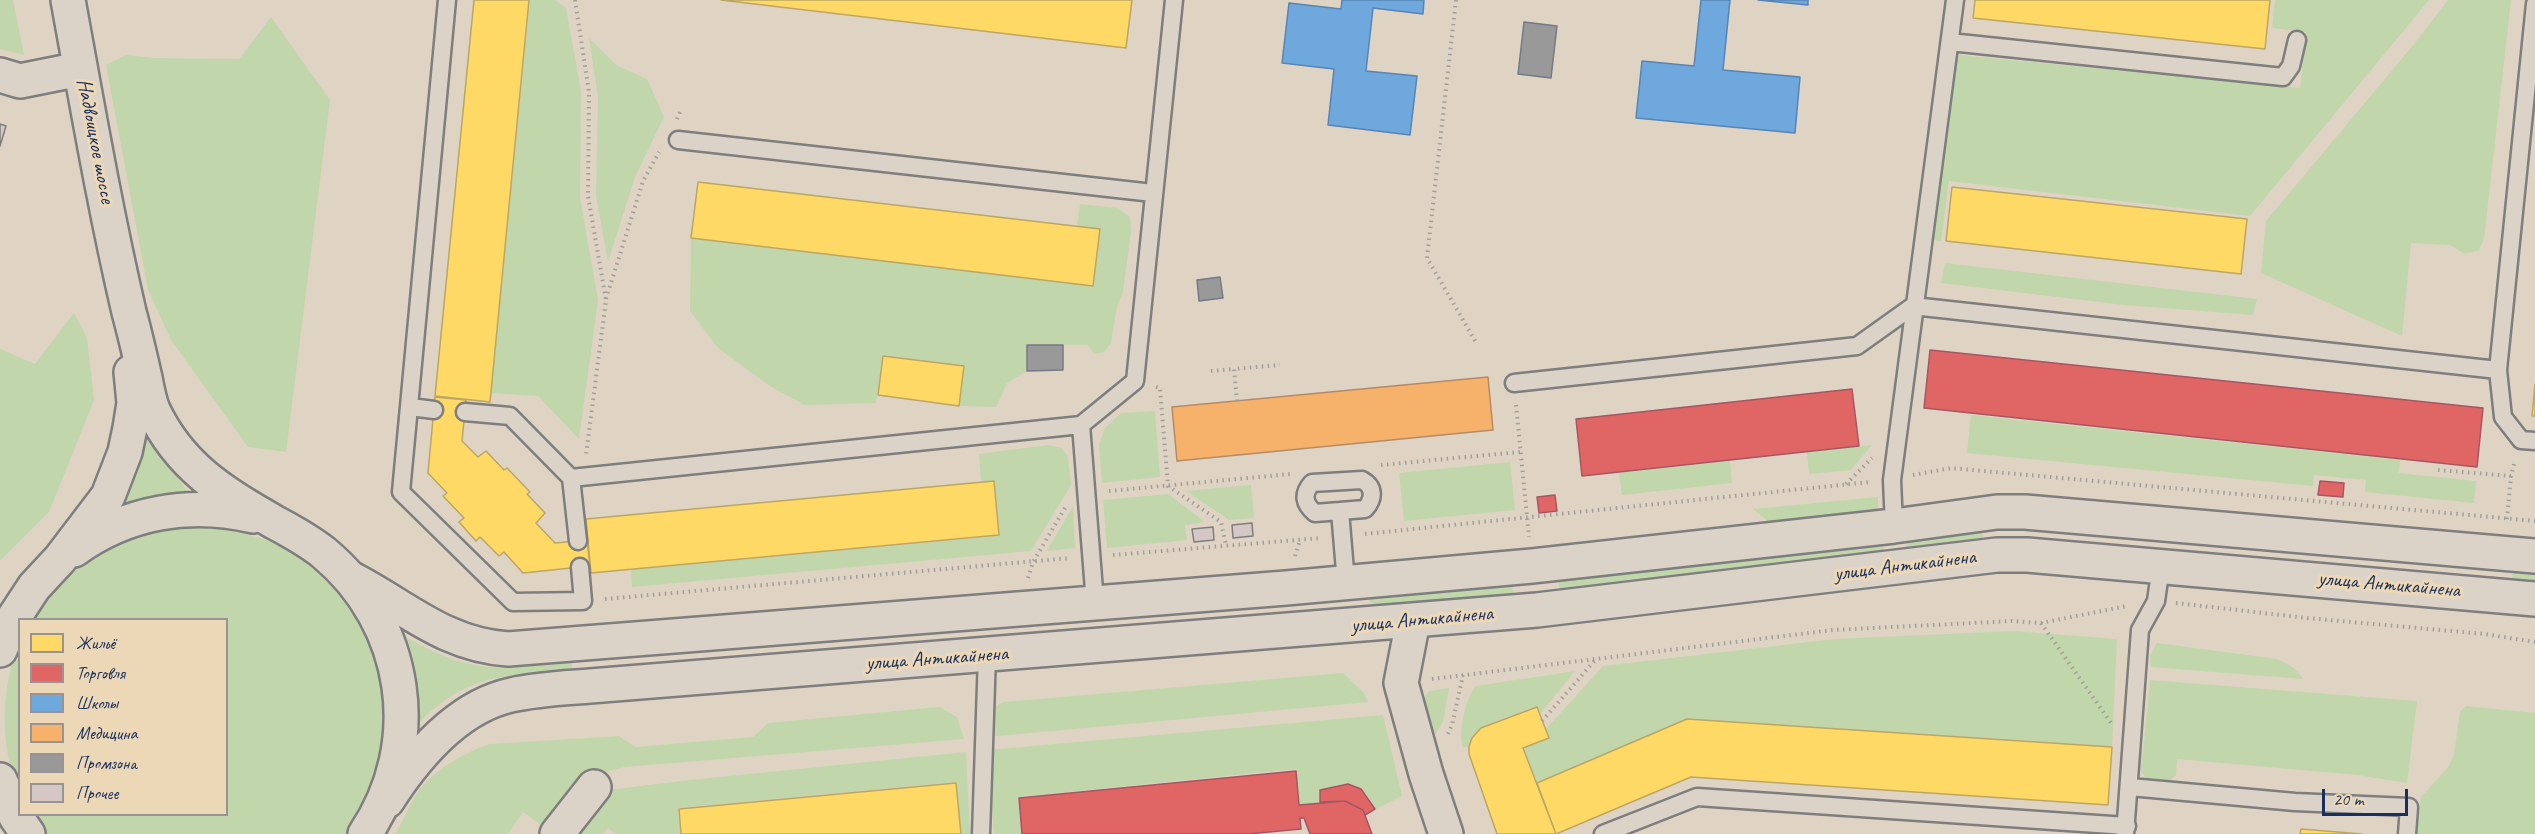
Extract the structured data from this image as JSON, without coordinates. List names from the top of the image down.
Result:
{
  "streets": {
    "street": ["Надвоицкое шоссе", "улица Антикайнена"]
  },
  "legend": [
    "Жильё",
    "Торговля",
    "Школы",
    "Медицина",
    "Промзона",
    "Прочее"
  ],
  "scale_bar": "20 m"
}
